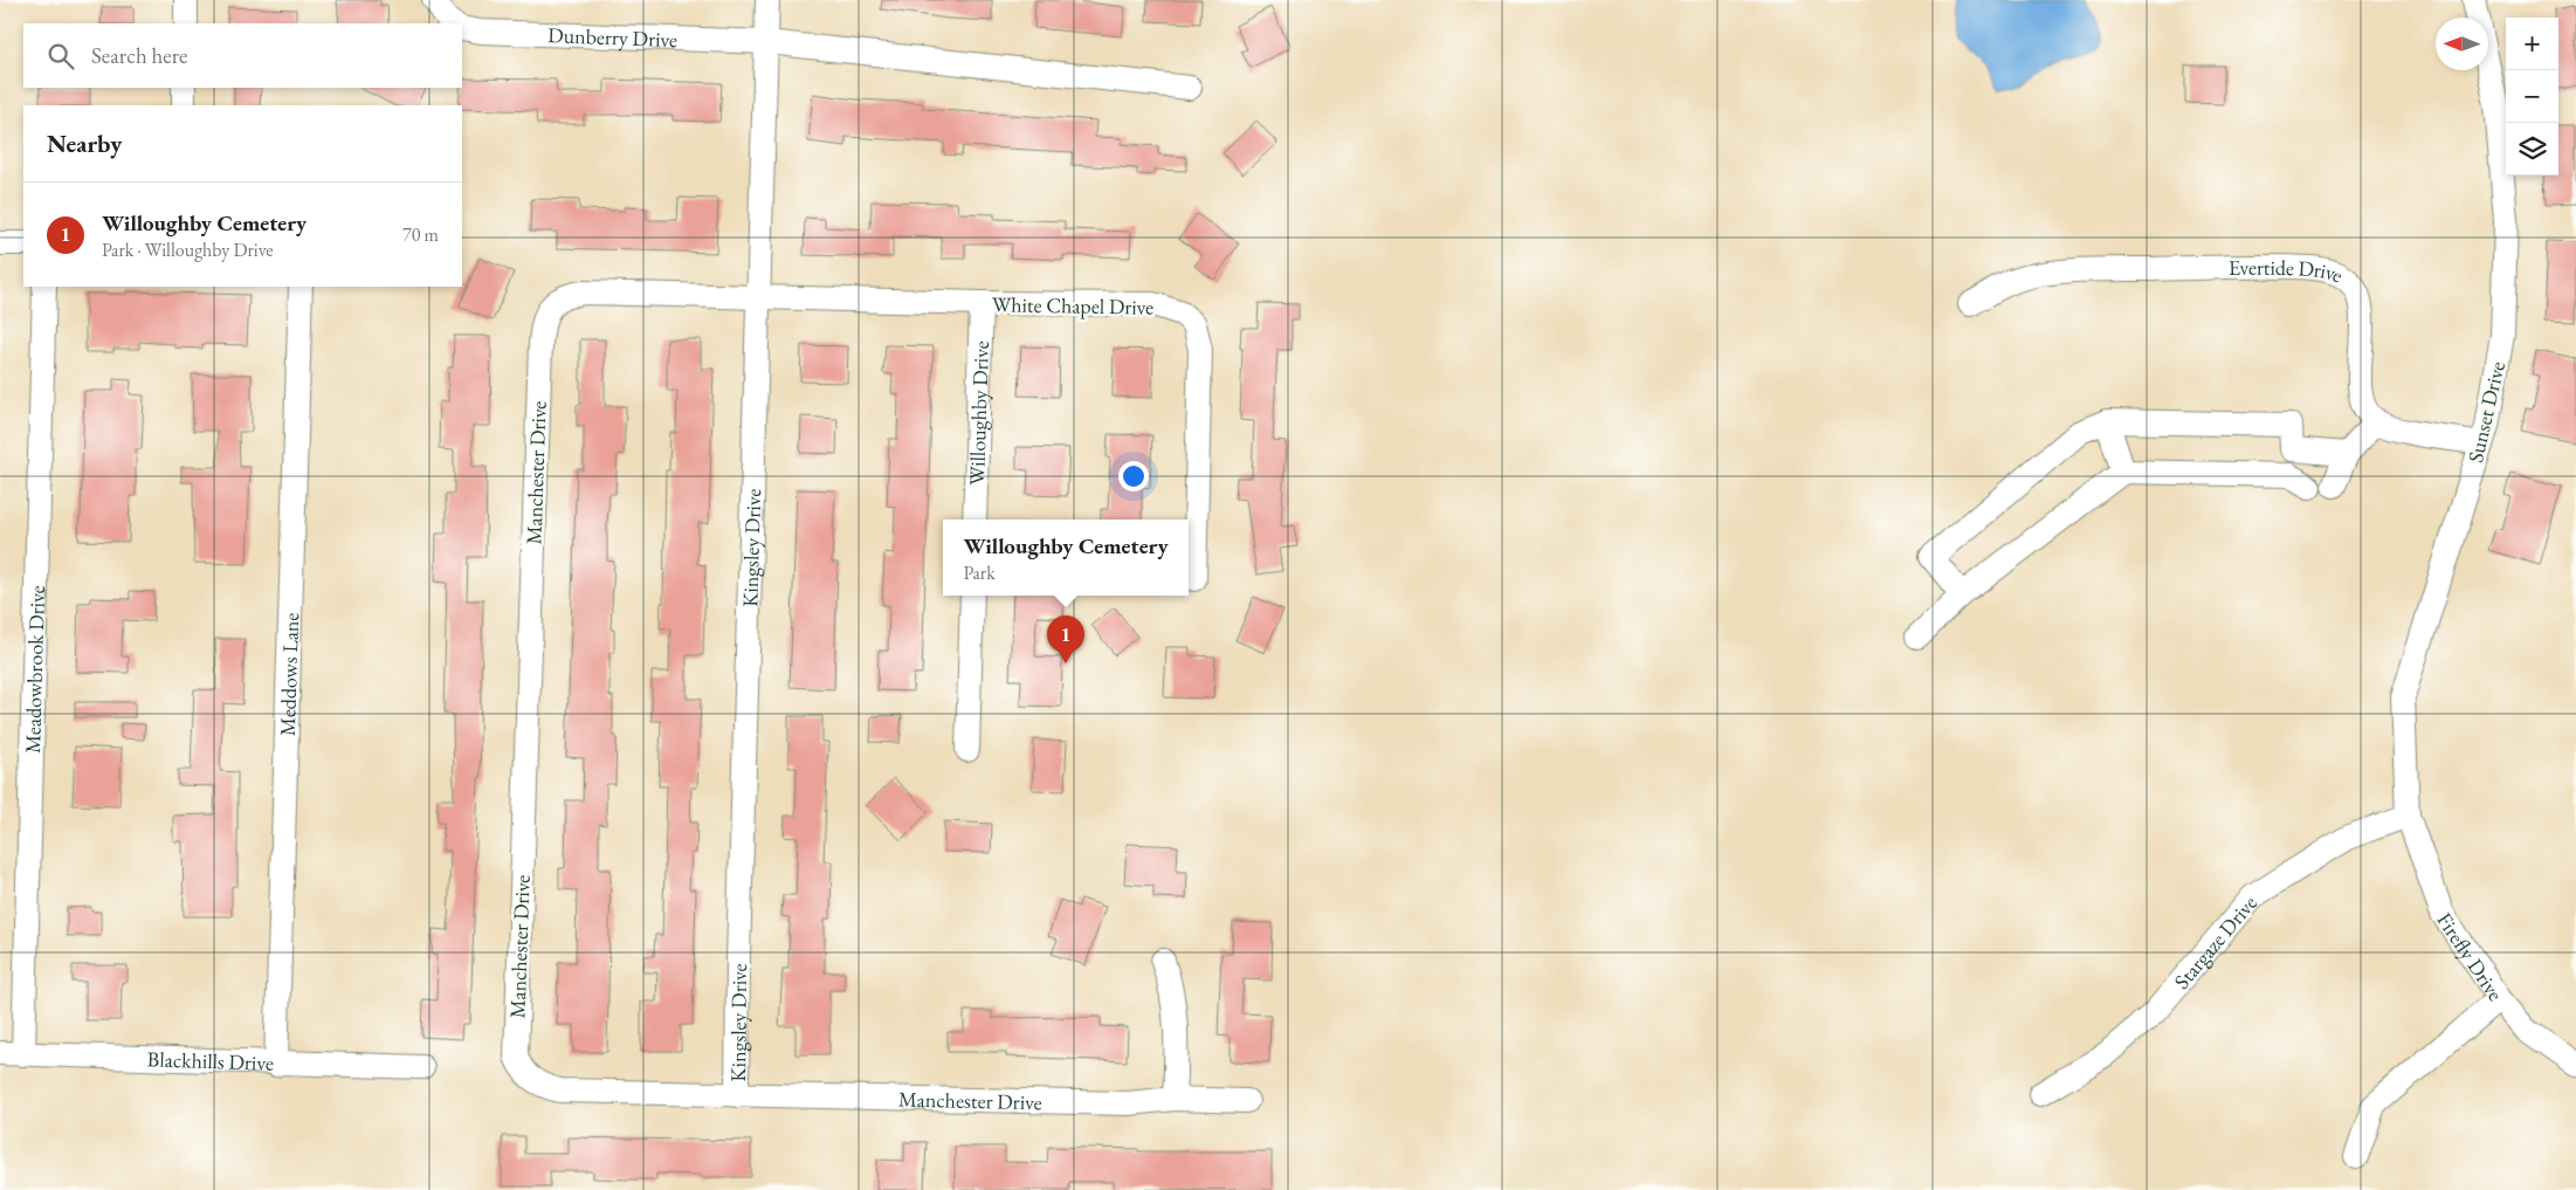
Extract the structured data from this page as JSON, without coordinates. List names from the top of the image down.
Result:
{
  "streets": {
    "street": [
      "Dunberry Drive",
      "Evertide Drive",
      "White Chapel Drive",
      "Sunset Drive",
      "Willoughby Drive",
      "Manchester Drive",
      "Kingsley Drive",
      "Meadowbrook Drive",
      "Meddows Lane",
      "Stargaze Drive",
      "Firefly Drive",
      "Blackhills Drive"
    ]
  },
  "crossings": [
    ["Dunberry Drive", "Kingsley Drive"],
    ["White Chapel Drive", "Willoughby Drive"],
    ["White Chapel Drive", "Manchester Drive"],
    ["White Chapel Drive", "Kingsley Drive"],
    ["Sunset Drive", "Stargaze Drive"],
    ["Sunset Drive", "Firefly Drive"],
    ["Manchester Drive", "Kingsley Drive"],
    ["Meadowbrook Drive", "Blackhills Drive"],
    ["Meddows Lane", "Blackhills Drive"],
    ["Stargaze Drive", "Firefly Drive"]
  ],
  "north": "left",
  "page": {
    "map_buttons": ["+", "−"],
    "search": "Search here",
    "heading": "Nearby",
    "list": [
      {
        "mark": "1",
        "name": "Willoughby Cemetery",
        "note": "Park · Willoughby Drive",
        "value": "70 m"
      }
    ],
    "popup": ["Willoughby Cemetery", "Park"],
    "pins": "1"
  }
}
